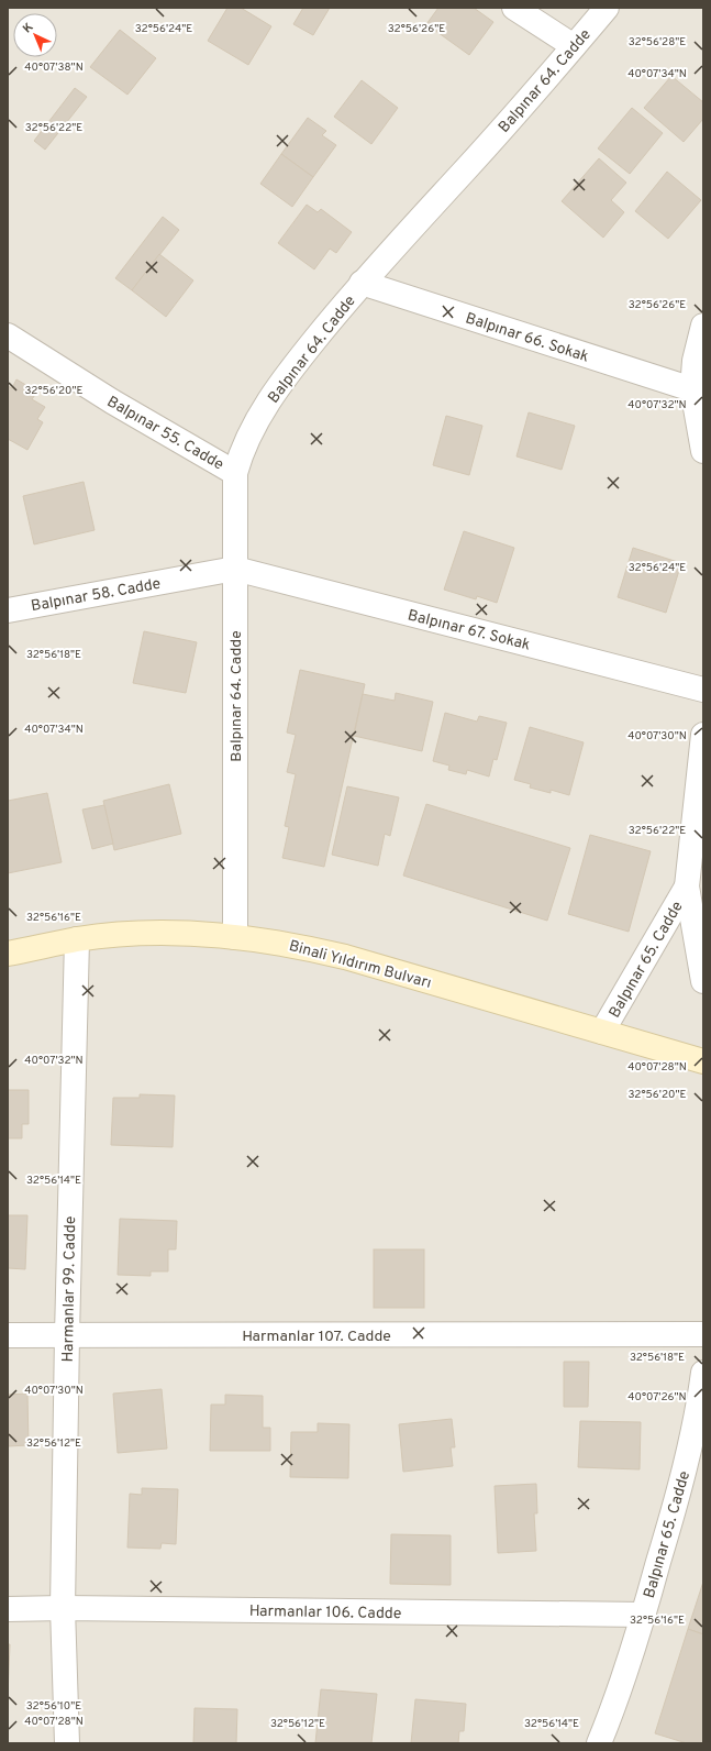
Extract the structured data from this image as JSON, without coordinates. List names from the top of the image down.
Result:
{
  "streets": {
    "main road": ["Binali Yıldırım Bulvarı"],
    "street": [
      "Balpınar 64. Cadde",
      "Balpınar 66. Sokak",
      "Balpınar 55. Cadde",
      "Balpınar 58. Cadde",
      "Balpınar 67. Sokak",
      "Balpınar 65. Cadde",
      "Harmanlar 99. Cadde",
      "Harmanlar 107. Cadde",
      "Harmanlar 106. Cadde"
    ]
  },
  "crossings": [
    ["Balpınar 64. Cadde", "Balpınar 66. Sokak"],
    ["Balpınar 64. Cadde", "Balpınar 55. Cadde"],
    ["Balpınar 64. Cadde", "Balpınar 58. Cadde"],
    ["Balpınar 64. Cadde", "Balpınar 67. Sokak"],
    ["Balpınar 64. Cadde", "Binali Yıldırım Bulvarı"],
    ["Balpınar 58. Cadde", "Balpınar 67. Sokak"],
    ["Balpınar 65. Cadde", "Binali Yıldırım Bulvarı"],
    ["Balpınar 65. Cadde", "Harmanlar 106. Cadde"],
    ["Binali Yıldırım Bulvarı", "Harmanlar 99. Cadde"],
    ["Harmanlar 99. Cadde", "Harmanlar 107. Cadde"],
    ["Harmanlar 99. Cadde", "Harmanlar 106. Cadde"]
  ],
  "north": "top left",
  "coordinates": [
    "32°56'24\"E",
    "32°56'26\"E",
    "32°56'28\"E",
    "40°07'38\"N",
    "40°07'34\"N",
    "32°56'22\"E",
    "32°56'20\"E",
    "40°07'32\"N",
    "32°56'18\"E",
    "40°07'30\"N",
    "32°56'16\"E",
    "40°07'28\"N",
    "32°56'14\"E",
    "40°07'26\"N",
    "32°56'12\"E",
    "32°56'10\"E"
  ]
}
